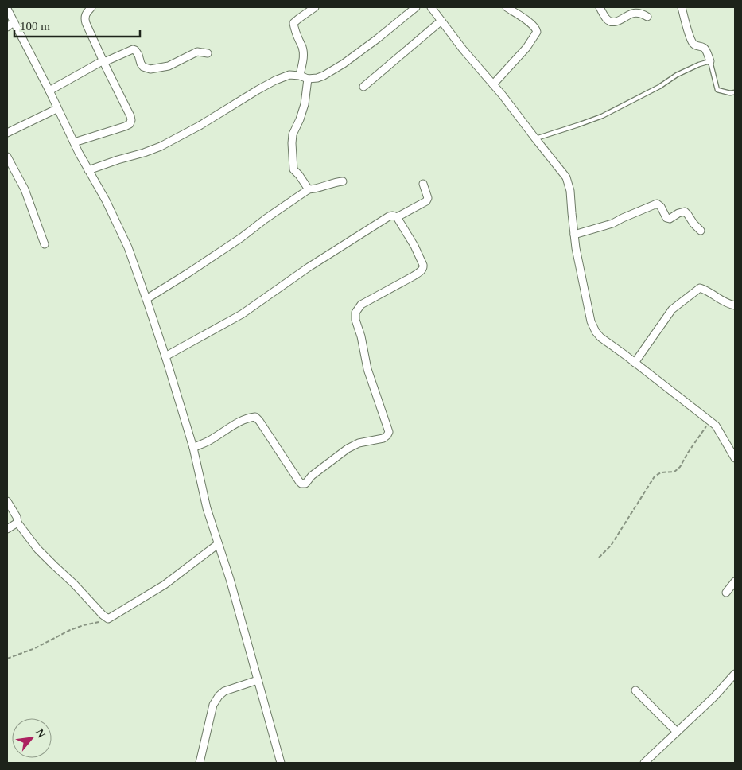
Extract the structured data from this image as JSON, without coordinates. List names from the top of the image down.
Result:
{
  "scale_bar": "100 m",
  "north": "top right"
}
